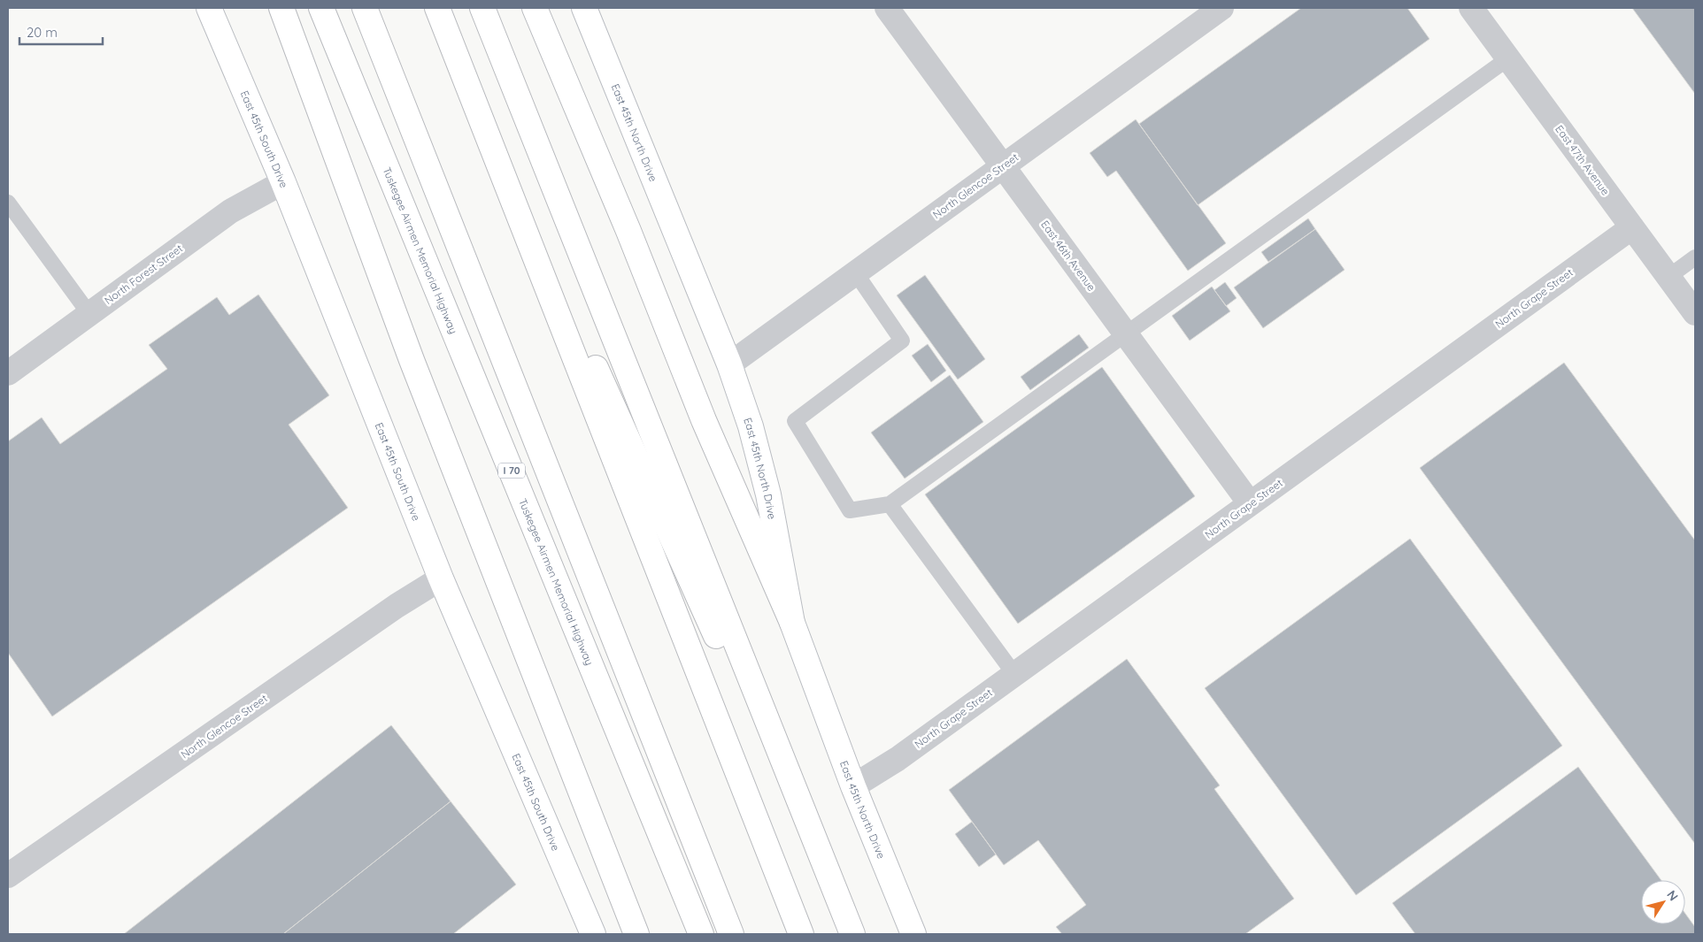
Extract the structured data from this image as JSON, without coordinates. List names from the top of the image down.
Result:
{
  "streets": {
    "main road": [
      "East 45th North Drive",
      "East 45th South Drive",
      "Tuskegee Airmen Memorial Highway",
      "I 70"
    ],
    "street": [
      "East 47th Avenue",
      "North Glencoe Street",
      "East 46th Avenue",
      "North Forest Street",
      "North Grape Street"
    ]
  },
  "crossings": [
    ["East 45th North Drive", "North Glencoe Street"],
    ["East 45th North Drive", "North Grape Street"],
    ["East 45th South Drive", "North Glencoe Street"],
    ["East 45th South Drive", "North Forest Street"],
    ["East 47th Avenue", "North Grape Street"],
    ["North Glencoe Street", "East 46th Avenue"],
    ["East 46th Avenue", "North Grape Street"]
  ],
  "scale_bar": "20 m",
  "north": "top right"
}
